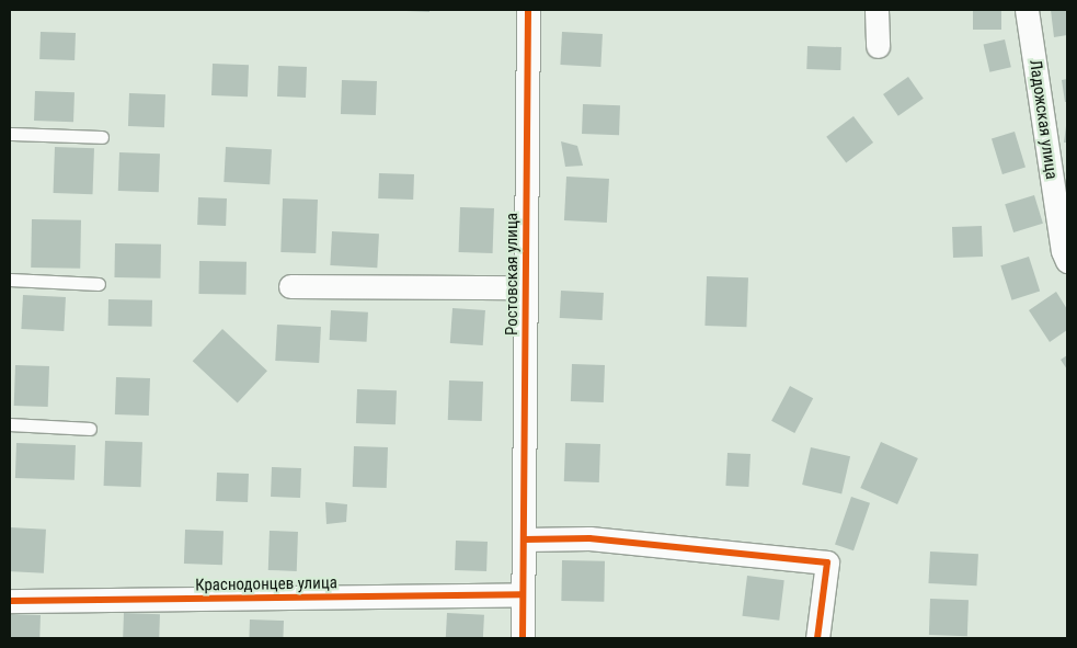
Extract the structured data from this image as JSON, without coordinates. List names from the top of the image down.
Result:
{
  "streets": {
    "street": ["Ладожская улица", "Ростовская улица", "Краснодонцев улица"]
  },
  "crossings": [
    ["Ростовская улица", "Краснодонцев улица"]
  ]
}
